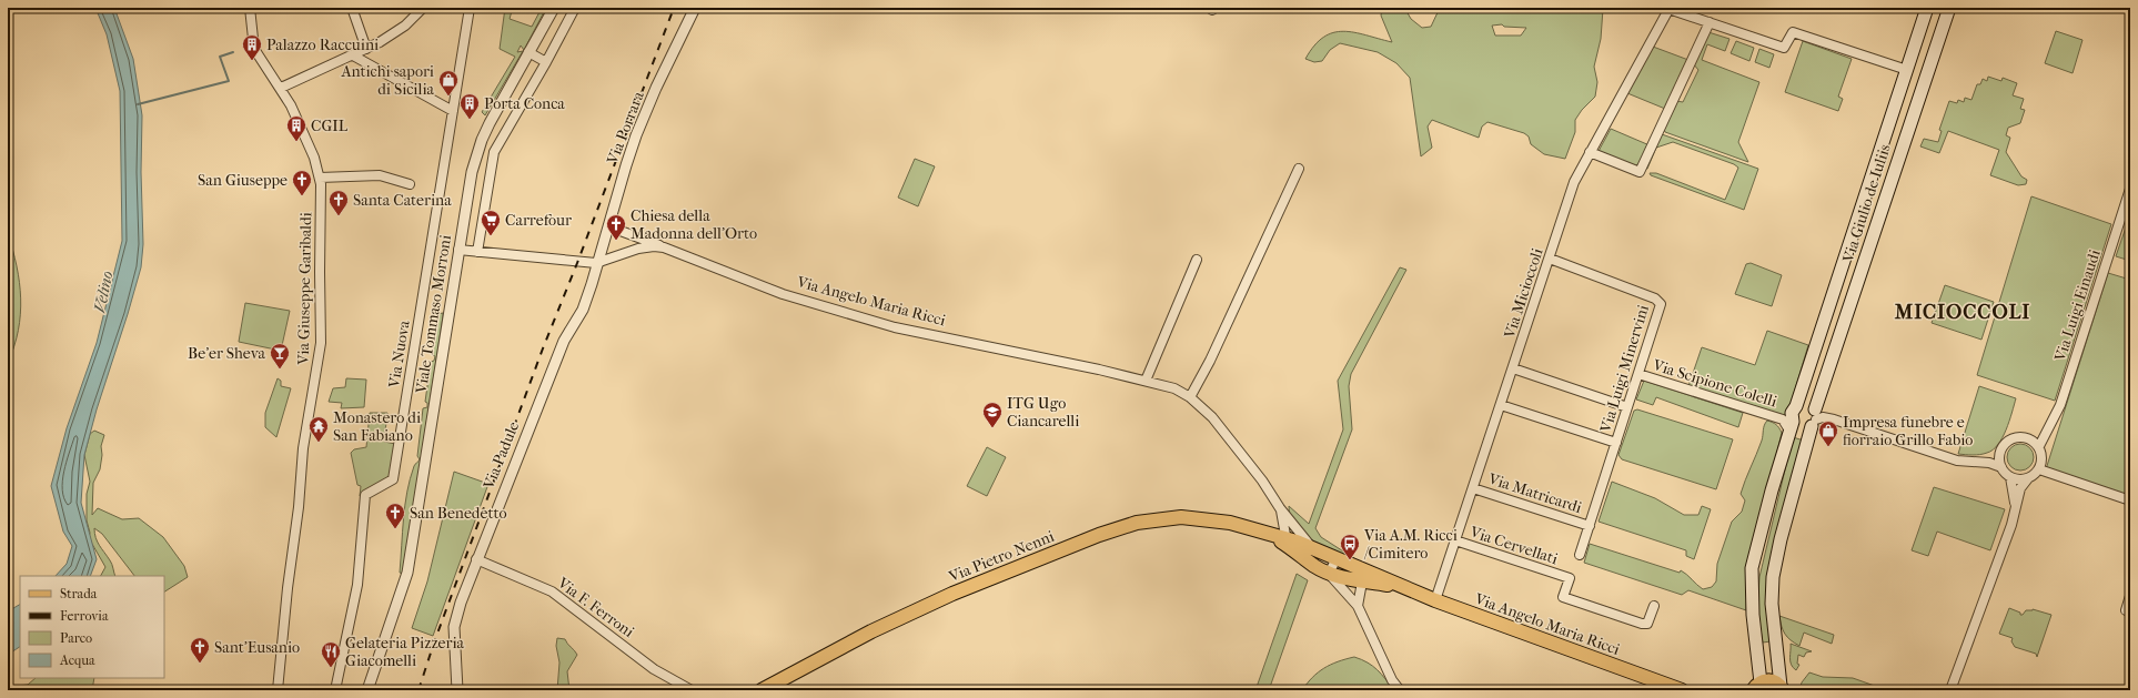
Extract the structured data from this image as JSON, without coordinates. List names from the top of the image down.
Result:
{
  "streets": {
    "main road": ["Via Giulio de Iuliis", "Via Angelo Maria Ricci", "Via Pietro Nenni"],
    "street": [
      "Via Porrara",
      "Via Giuseppe Garibaldi",
      "Via Micioccoli",
      "Via Luigi Einaudi",
      "Viale Tommaso Morroni",
      "Via Nuova",
      "Via Luigi Minervini",
      "Via Scipione Colelli",
      "Via Padule",
      "Via Matricardi",
      "Via Cervellati",
      "Via F. Ferroni"
    ]
  },
  "crossings": [
    ["Via Porrara", "Via Angelo Maria Ricci"],
    ["Via Porrara", "Via Padule"],
    ["Via Giulio de Iuliis", "Via Scipione Colelli"],
    ["Via Micioccoli", "Via Angelo Maria Ricci"],
    ["Via Micioccoli", "Via Luigi Minervini"],
    ["Via Micioccoli", "Via Matricardi"],
    ["Via Micioccoli", "Via Cervellati"],
    ["Via Angelo Maria Ricci", "Viale Tommaso Morroni"],
    ["Via Angelo Maria Ricci", "Via Padule"],
    ["Via Angelo Maria Ricci", "Via Pietro Nenni"],
    ["Via Luigi Minervini", "Via Scipione Colelli"],
    ["Via Luigi Minervini", "Via Matricardi"],
    ["Via Padule", "Via F. Ferroni"]
  ],
  "districts": ["MICIOCCOLI"],
  "water": ["Velino"],
  "places": {
    "building": ["Palazzo Raccuini", "Porta Conca", "CGIL"],
    "shop": ["Antichi sapori di Sicilia", "Impresa funebre e fiorraio Grillo Fabio"],
    "church": [
      "San Giuseppe",
      "Santa Caterina",
      "Chiesa della Madonna dell'Orto",
      "San Benedetto",
      "Sant'Eusanio"
    ],
    "supermarket": ["Carrefour"],
    "bar": ["Be'er Sheva"],
    "school or university": ["ITG Ugo Ciancarelli"],
    "temple": ["Monastero di San Fabiano"],
    "bus stop": ["Via A.M. Ricci /Cimitero"],
    "restaurant": ["Gelateria Pizzeria Giacomelli"]
  },
  "legend": [
    "Strada",
    "Ferrovia",
    "Parco",
    "Acqua"
  ]
}
